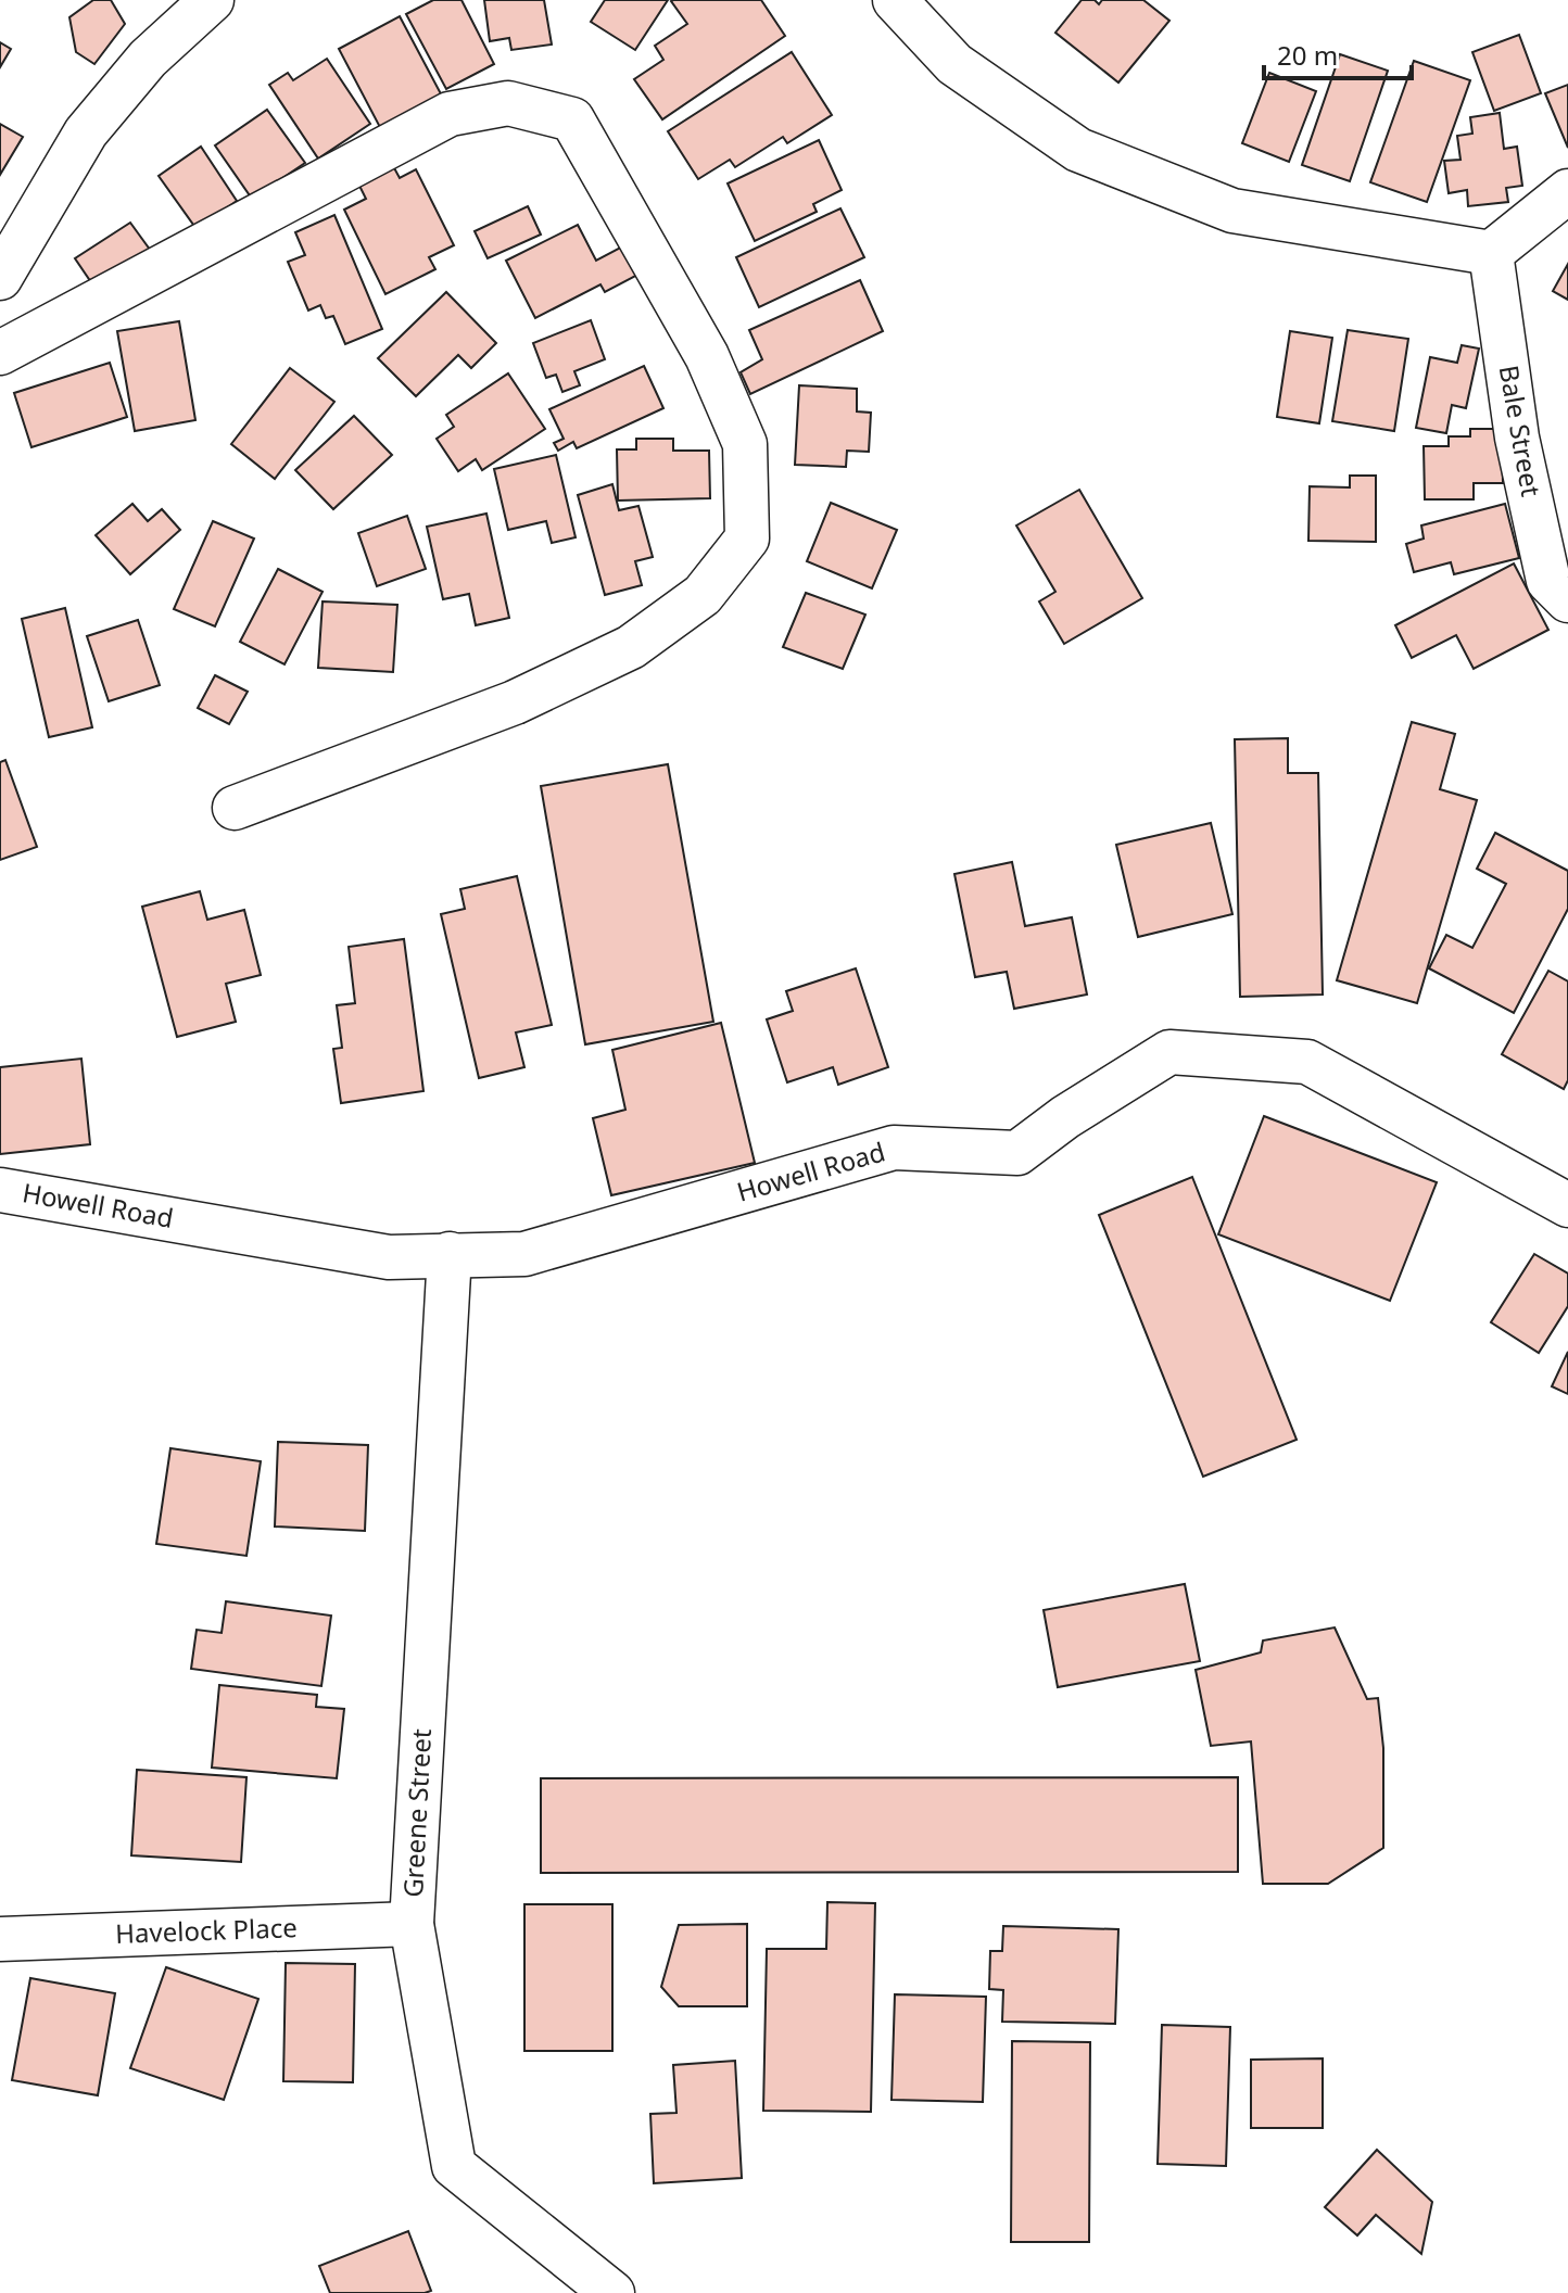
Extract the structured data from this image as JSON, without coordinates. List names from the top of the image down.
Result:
{
  "streets": {
    "street": [
      "Bale Street",
      "Howell Road",
      "Greene Street",
      "Havelock Place"
    ]
  },
  "crossings": [
    ["Howell Road", "Greene Street"],
    ["Greene Street", "Havelock Place"]
  ],
  "scale_bar": "20 m"
}
